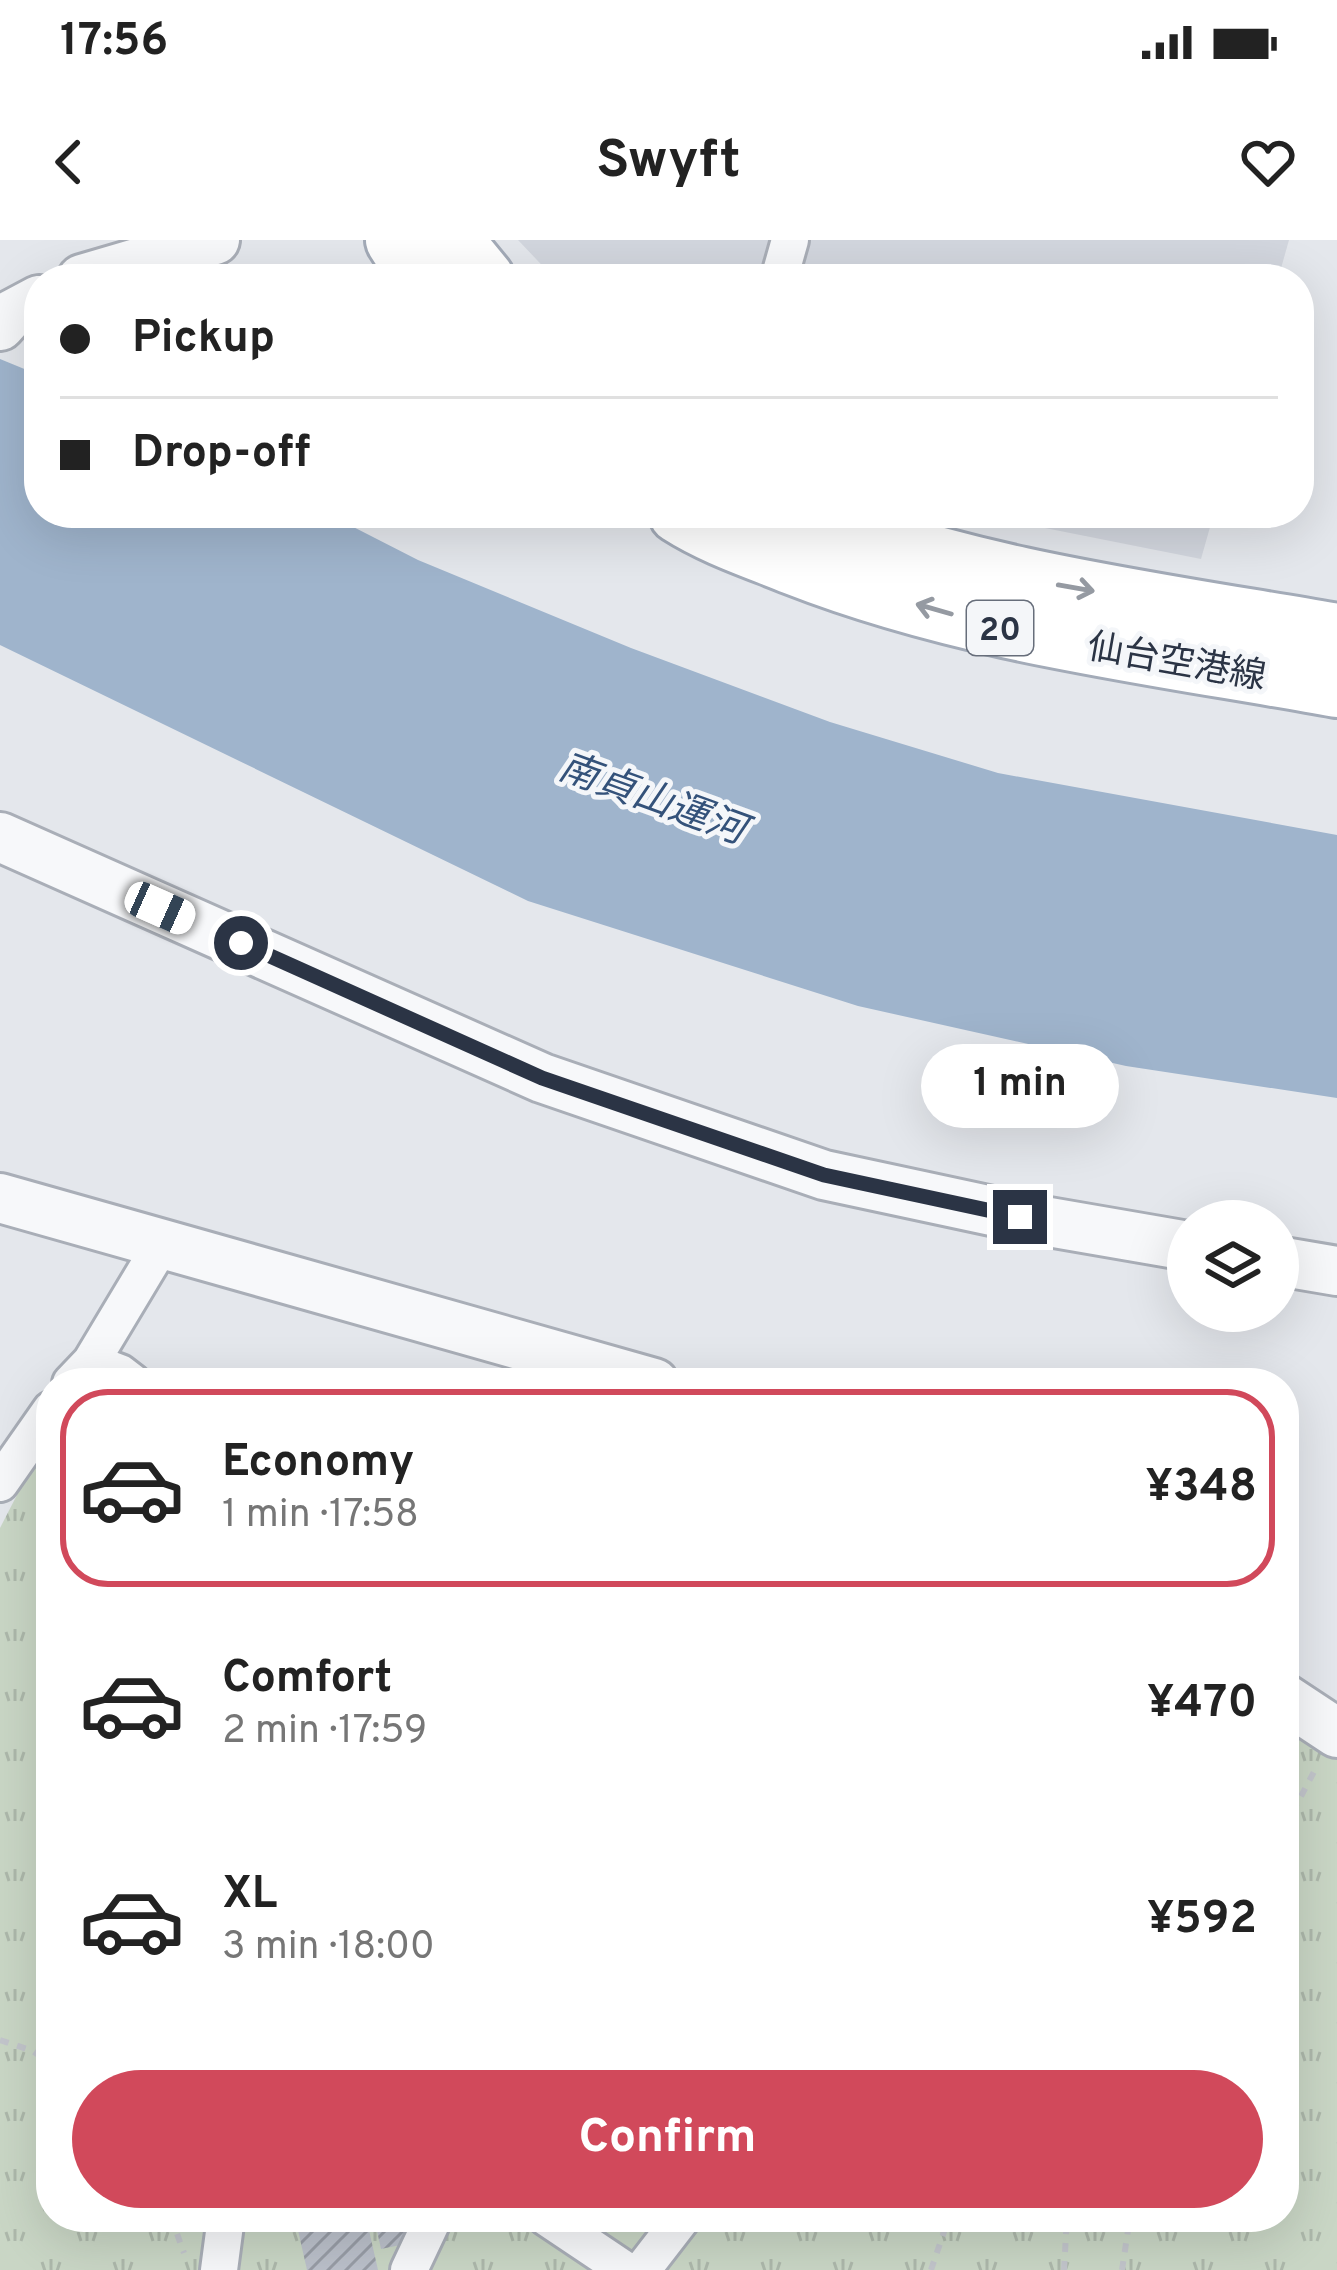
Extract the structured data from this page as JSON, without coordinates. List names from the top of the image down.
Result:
{
  "streets": {
    "main road": ["20", "仙台空港線"]
  },
  "water": ["南貞山運河"],
  "page": {
    "status": "17:56",
    "header": "Swyft",
    "banner": ["Pickup", "Drop-off"],
    "bubble": "1 min",
    "list": [
      {
        "name": "Economy",
        "note": "1 min · 17:58",
        "value": "¥348"
      },
      {
        "name": "Comfort",
        "note": "2 min · 17:59",
        "value": "¥470"
      },
      {
        "name": "XL",
        "note": "3 min · 18:00",
        "value": "¥592"
      }
    ],
    "buttons": "Confirm"
  }
}
